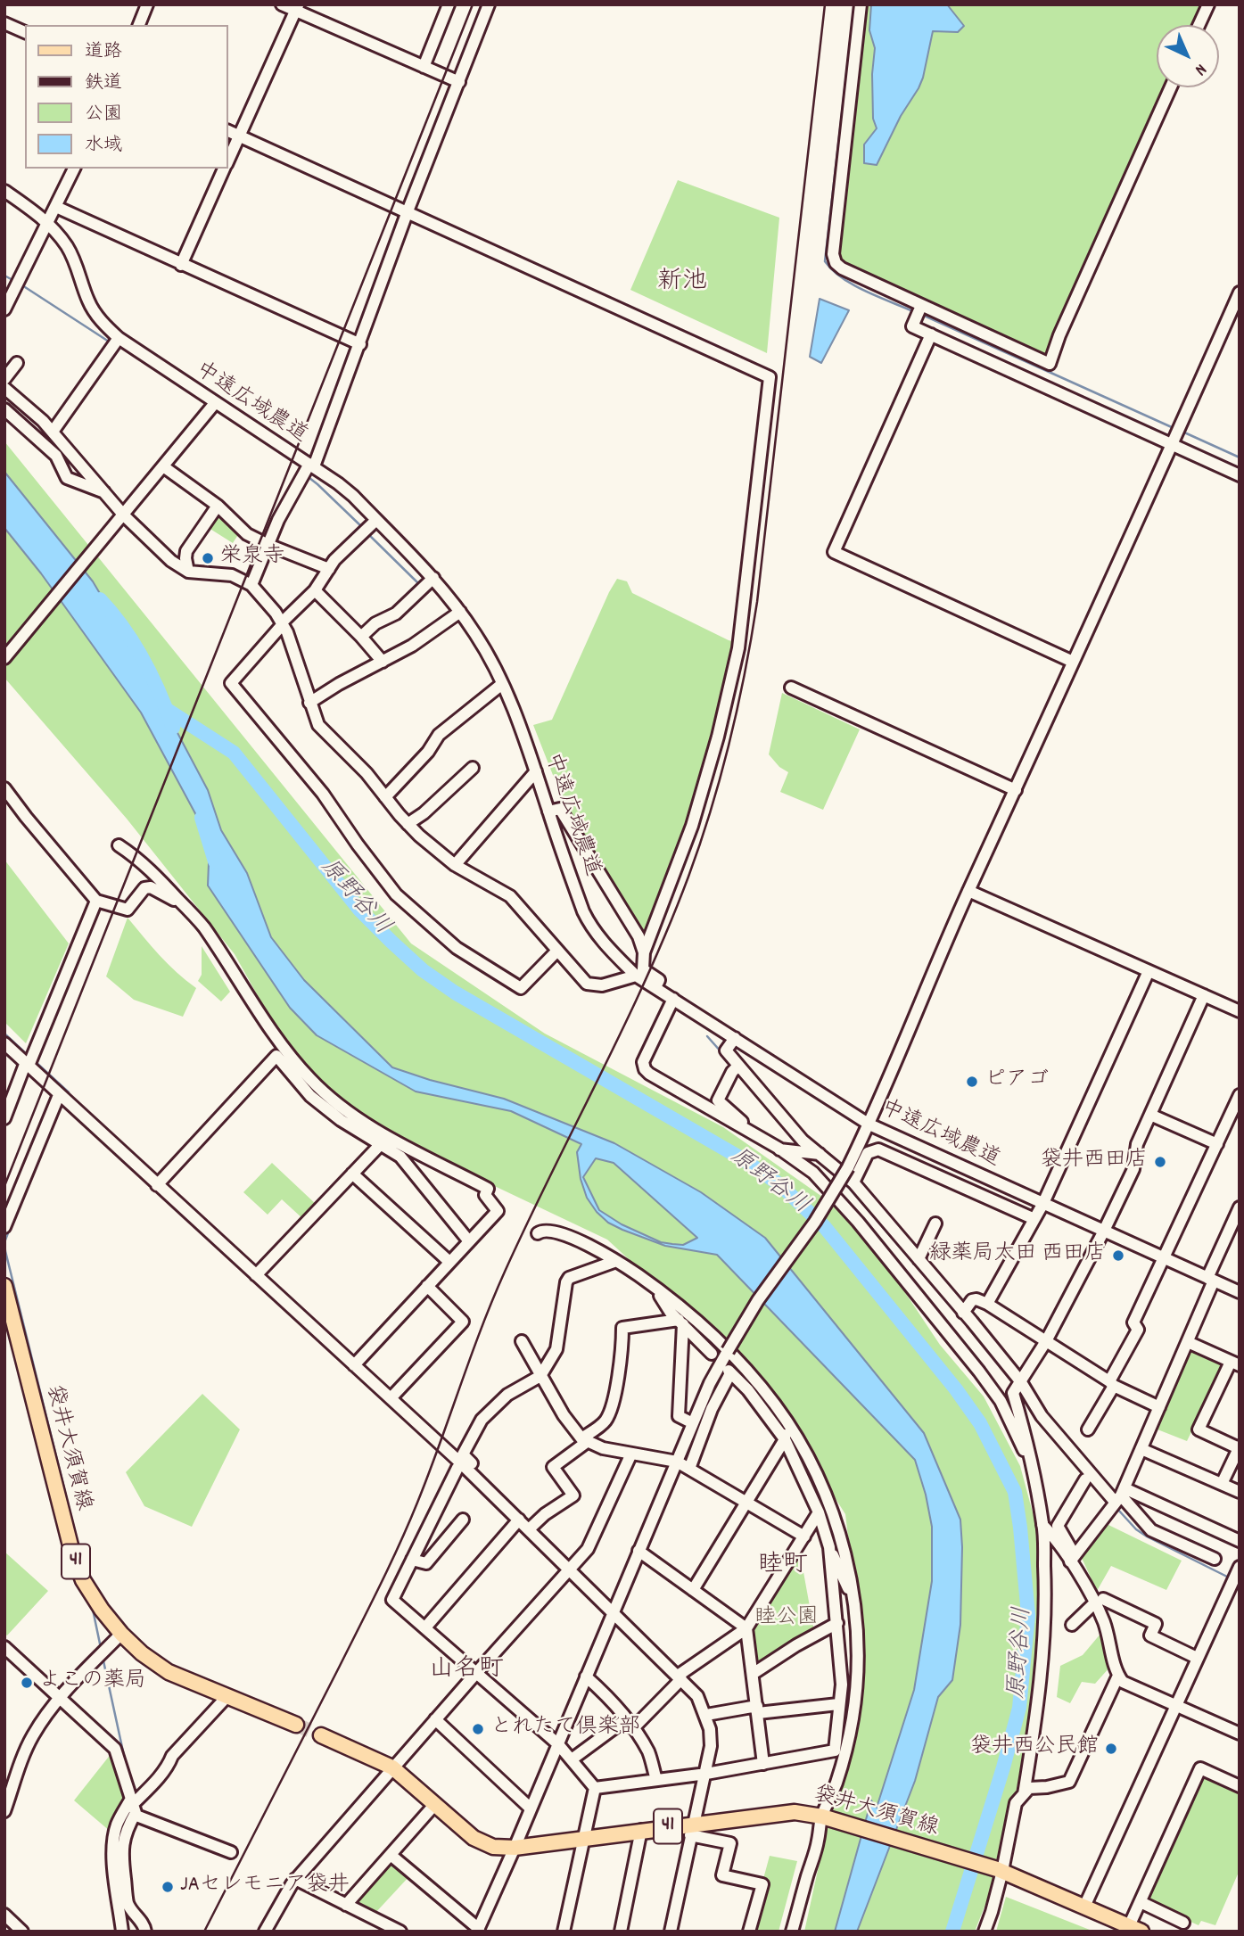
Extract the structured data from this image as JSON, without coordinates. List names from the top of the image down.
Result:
{
  "streets": {
    "main road": ["袋井大須賀線", "41"],
    "street": ["中遠広域農道"]
  },
  "districts": ["新池", "睦町", "山名町"],
  "water": ["原野谷川"],
  "parks": ["睦公園"],
  "places": [
    "栄泉寺",
    "ピアゴ",
    "袋井西田店",
    "緑薬局太田 西田店",
    "よこの薬局",
    "とれたて倶楽部",
    "袋井西公民館",
    "JAセレモニア袋井"
  ],
  "legend": [
    "道路",
    "鉄道",
    "公園",
    "水域"
  ],
  "north": "bottom right"
}
